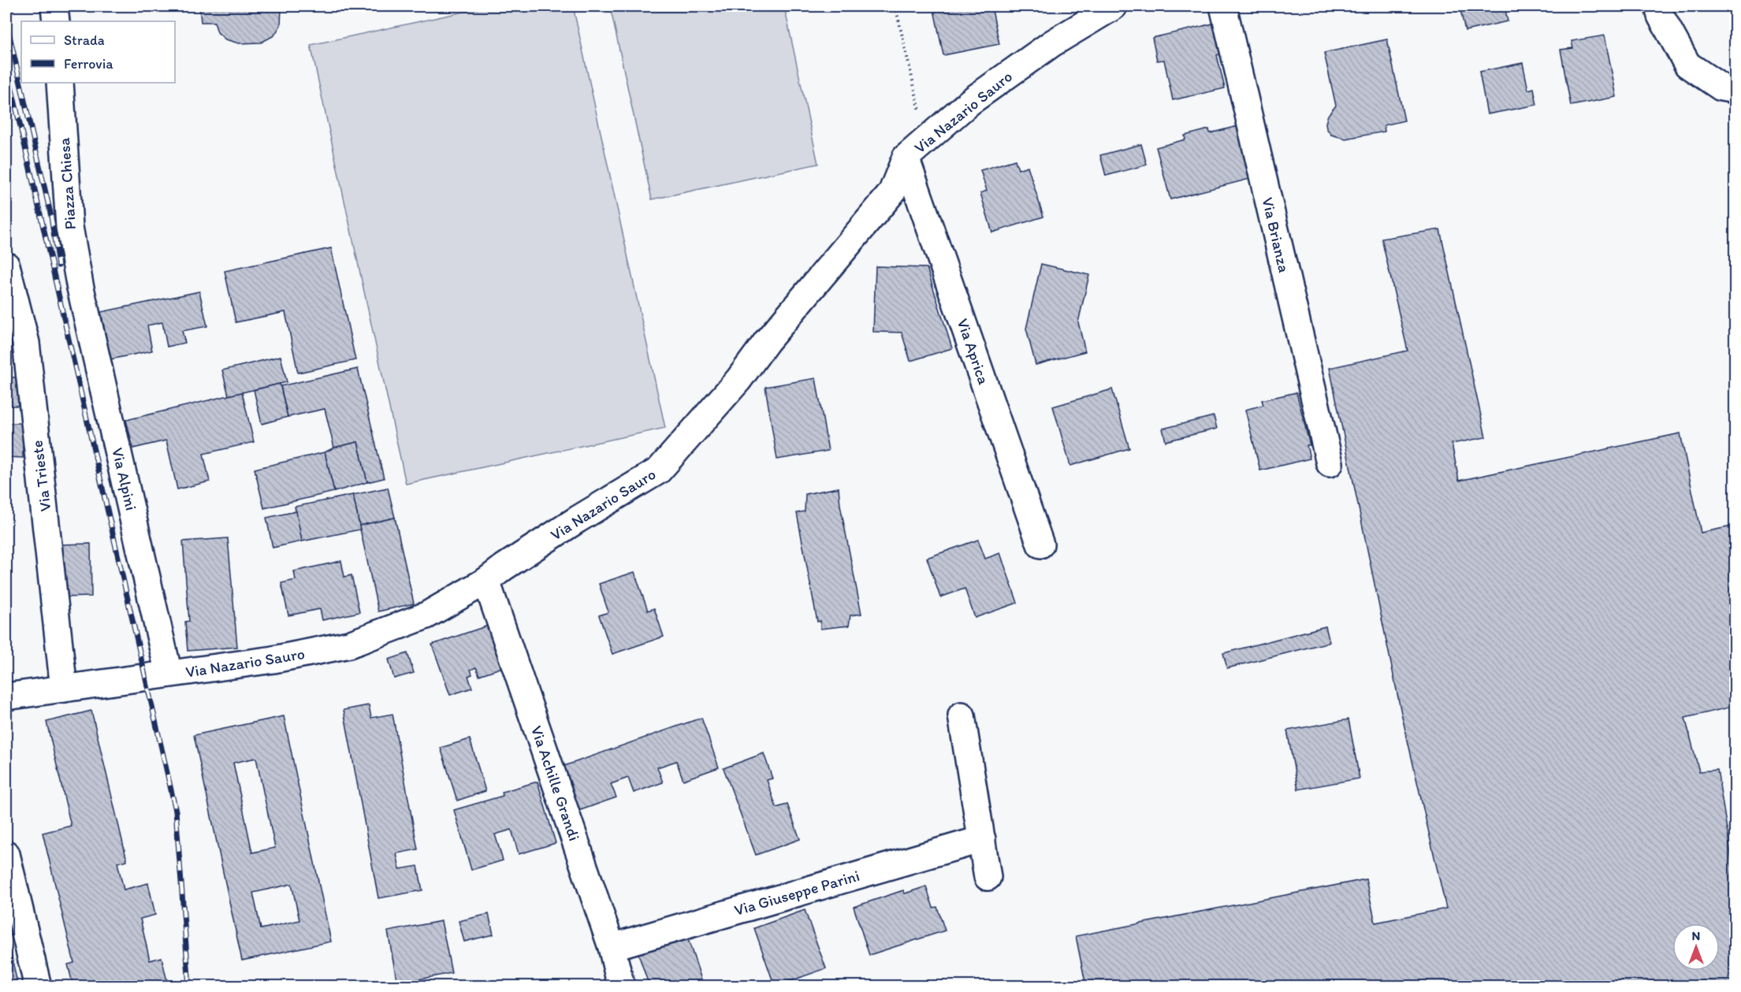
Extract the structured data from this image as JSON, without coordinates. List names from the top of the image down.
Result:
{
  "streets": {
    "street": [
      "Via Nazario Sauro",
      "Piazza Chiesa",
      "Via Brianza",
      "Via Aprica",
      "Via Trieste",
      "Via Alpini",
      "Via Achille Grandi",
      "Via Giuseppe Parini"
    ]
  },
  "crossings": [
    ["Via Nazario Sauro", "Via Aprica"],
    ["Via Nazario Sauro", "Via Trieste"],
    ["Via Nazario Sauro", "Via Alpini"],
    ["Via Nazario Sauro", "Via Achille Grandi"],
    ["Piazza Chiesa", "Via Alpini"],
    ["Via Achille Grandi", "Via Giuseppe Parini"]
  ],
  "legend": ["Strada", "Ferrovia"],
  "north": "top"
}
